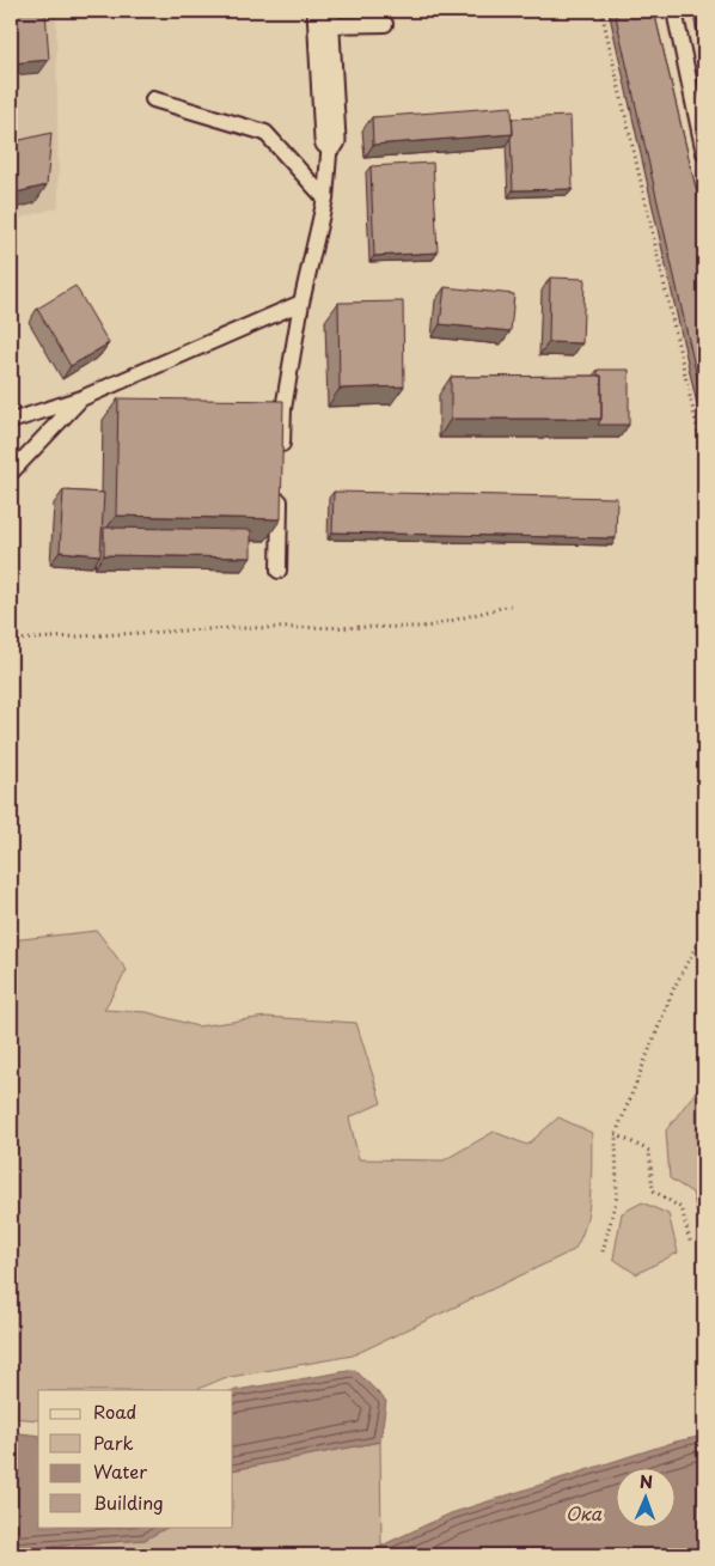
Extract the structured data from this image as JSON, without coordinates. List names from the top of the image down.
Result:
{
  "water": ["Ока"],
  "legend": [
    "Road",
    "Park",
    "Water",
    "Building"
  ],
  "north": "top"
}
